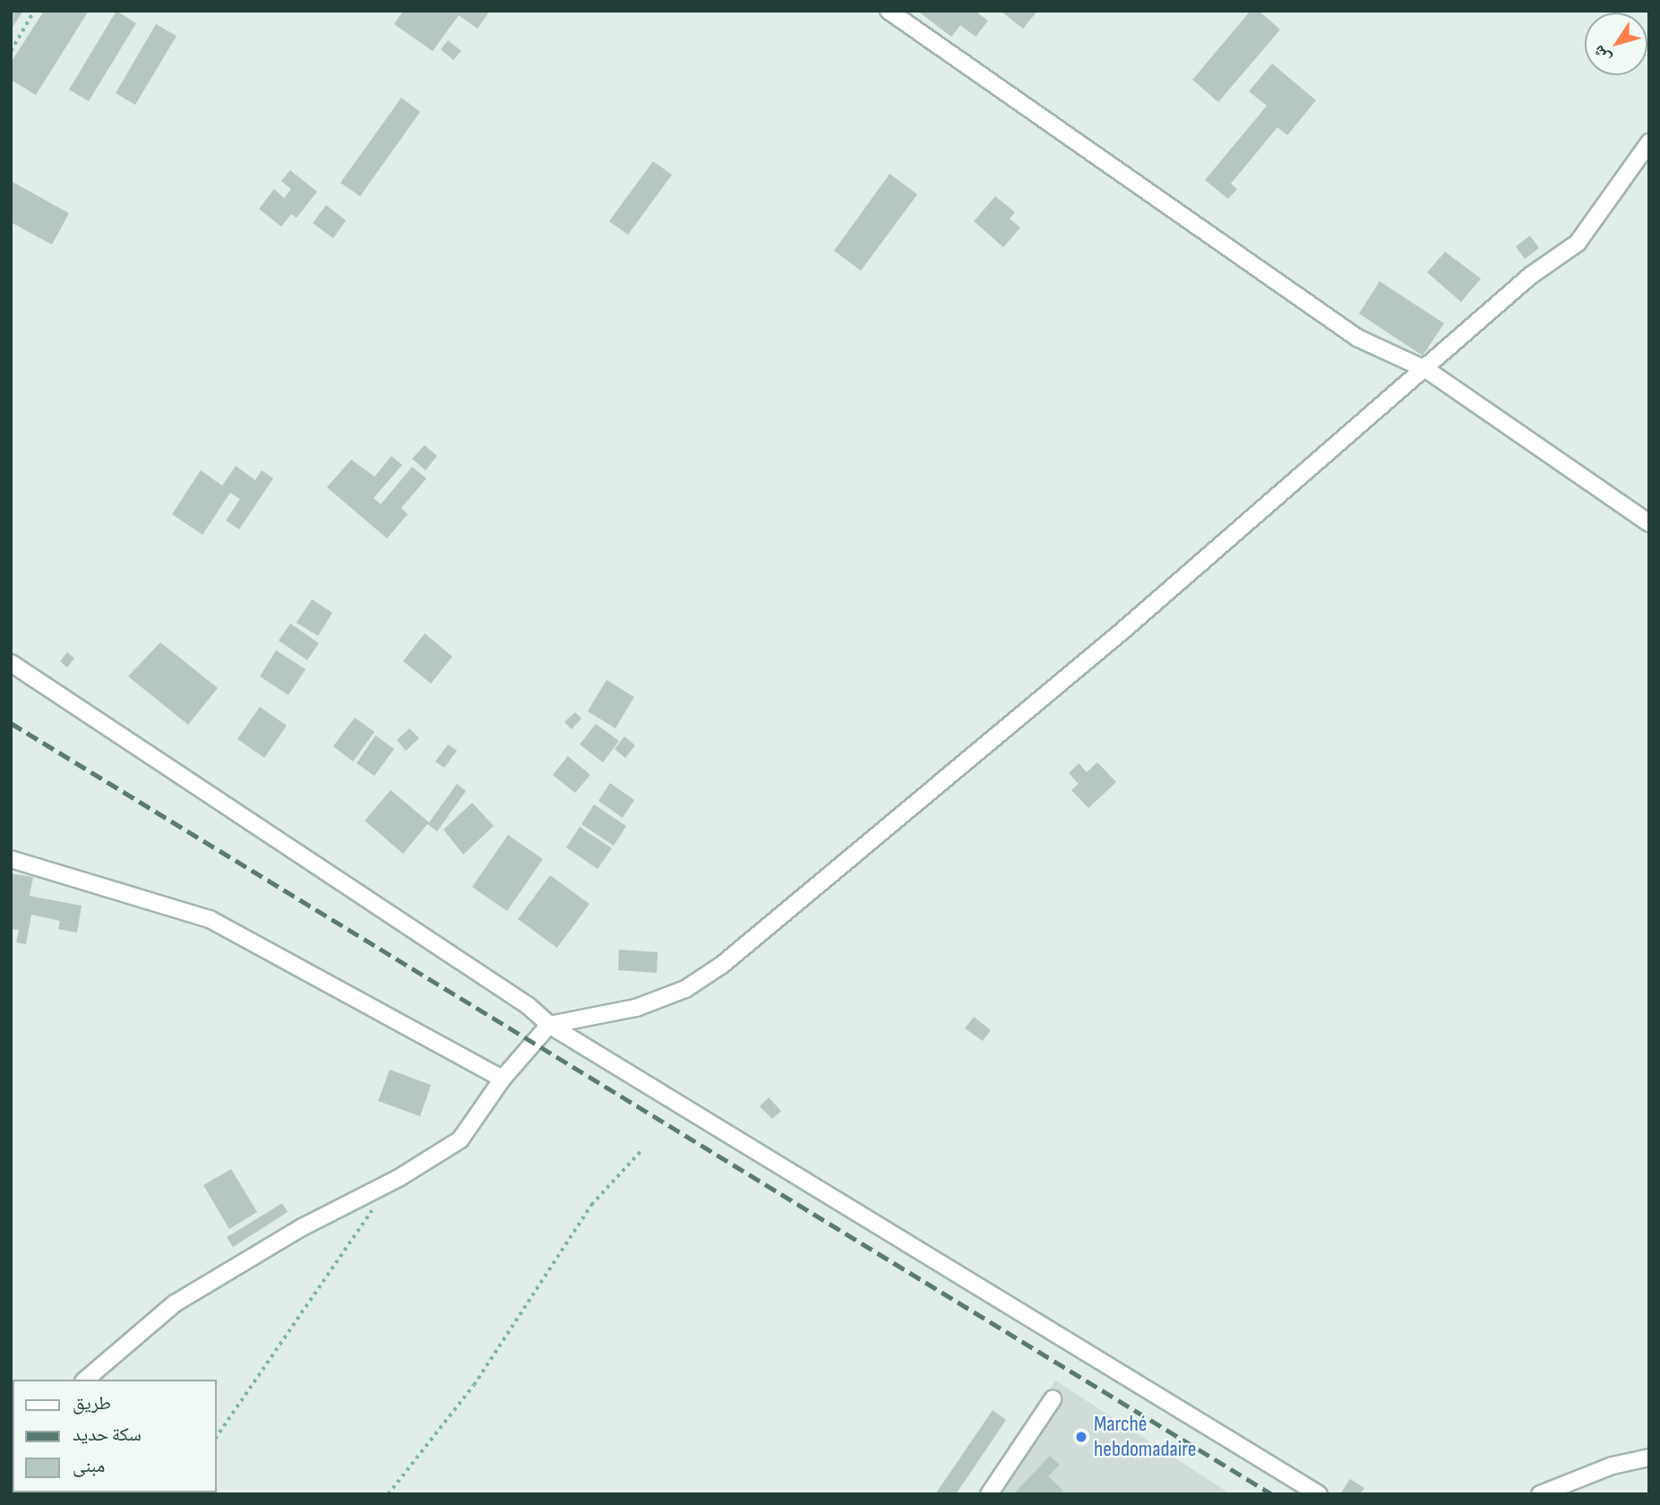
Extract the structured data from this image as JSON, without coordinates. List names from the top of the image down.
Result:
{
  "places": ["Marché hebdomadaire"],
  "legend": ["طريق", "سكة حديد", "مبنى"],
  "north": "bottom left"
}
